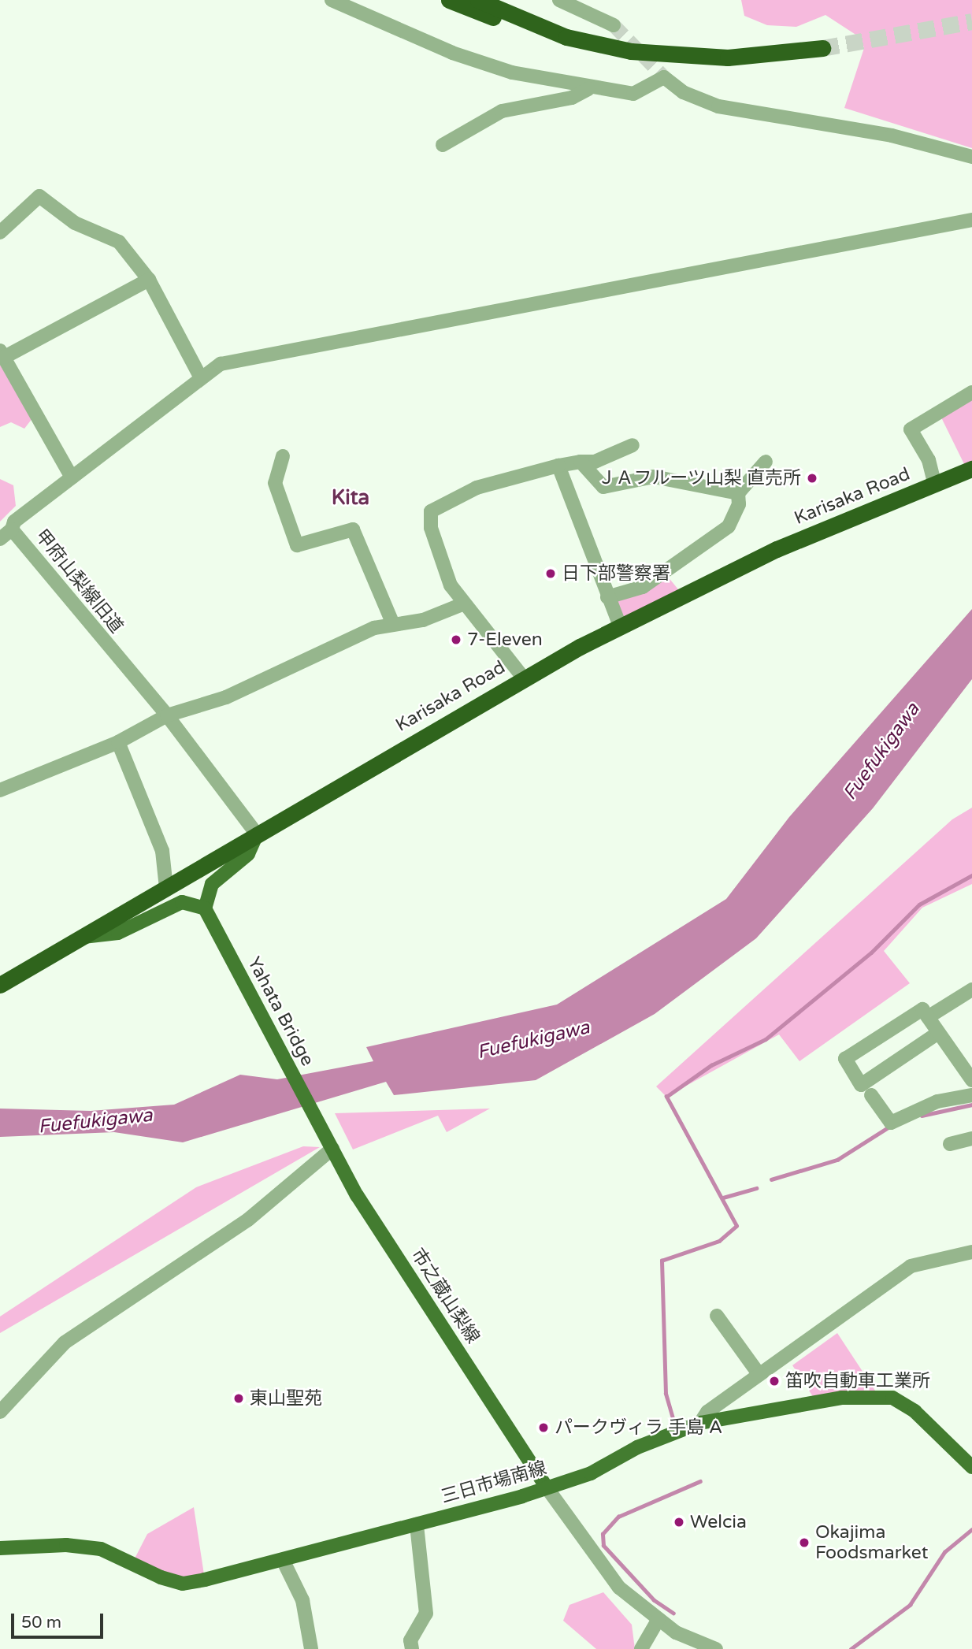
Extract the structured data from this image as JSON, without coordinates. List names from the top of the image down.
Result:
{
  "streets": {
    "highway": ["Karisaka Road"],
    "main road": ["Yahata Bridge", "市之蔵山梨線", "三日市場南線"],
    "street": ["甲府山梨線旧道"]
  },
  "crossings": [
    ["Karisaka Road", "甲府山梨線旧道"],
    ["Yahata Bridge", "市之蔵山梨線"],
    ["市之蔵山梨線", "三日市場南線"]
  ],
  "districts": ["Kita"],
  "water": ["Fuefukigawa"],
  "places": [
    "ＪＡフルーツ山梨 直売所",
    "日下部警察署",
    "7-Eleven",
    "笛吹自動車工業所",
    "東山聖苑",
    "パークヴィラ 手島 A",
    "Welcia",
    "Okajima Foodsmarket"
  ],
  "scale_bar": "50 m"
}
